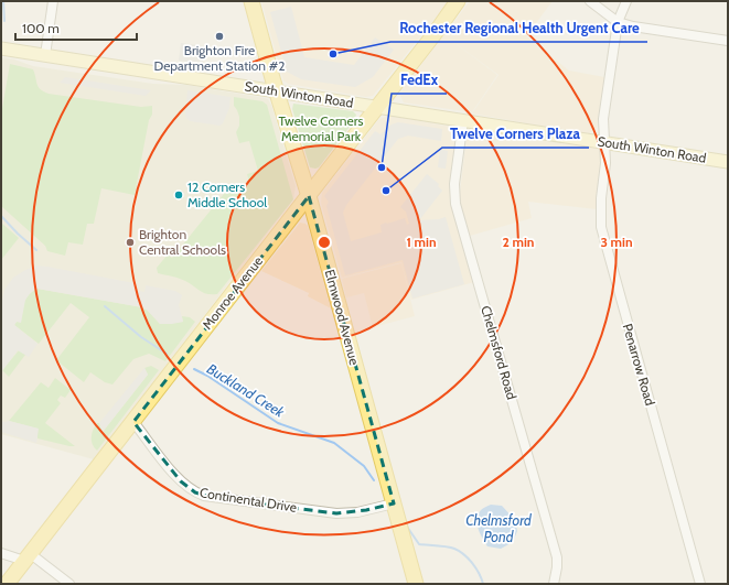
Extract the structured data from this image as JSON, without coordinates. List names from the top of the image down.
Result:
{
  "streets": {
    "main road": ["South Winton Road", "Monroe Avenue", "Elmwood Avenue"],
    "street": ["Chelmsford Road", "Penarrow Road", "Continental Drive"]
  },
  "crossings": [
    ["South Winton Road", "Monroe Avenue"],
    ["South Winton Road", "Elmwood Avenue"],
    ["South Winton Road", "Chelmsford Road"],
    ["South Winton Road", "Penarrow Road"],
    ["Monroe Avenue", "Elmwood Avenue"],
    ["Monroe Avenue", "Continental Drive"],
    ["Elmwood Avenue", "Continental Drive"]
  ],
  "water": ["Buckland Creek", "Chelmsford Pond"],
  "parks": ["Twelve Corners Memorial Park"],
  "places": [
    "Brighton Fire Department Station #2",
    "Rochester Regional Health Urgent Care",
    "FedEx",
    "Twelve Corners Plaza",
    "12 Corners Middle School",
    "Brighton Central Schools"
  ],
  "scale_bar": "100 m",
  "rings": ["1 min", "2 min", "3 min"]
}
